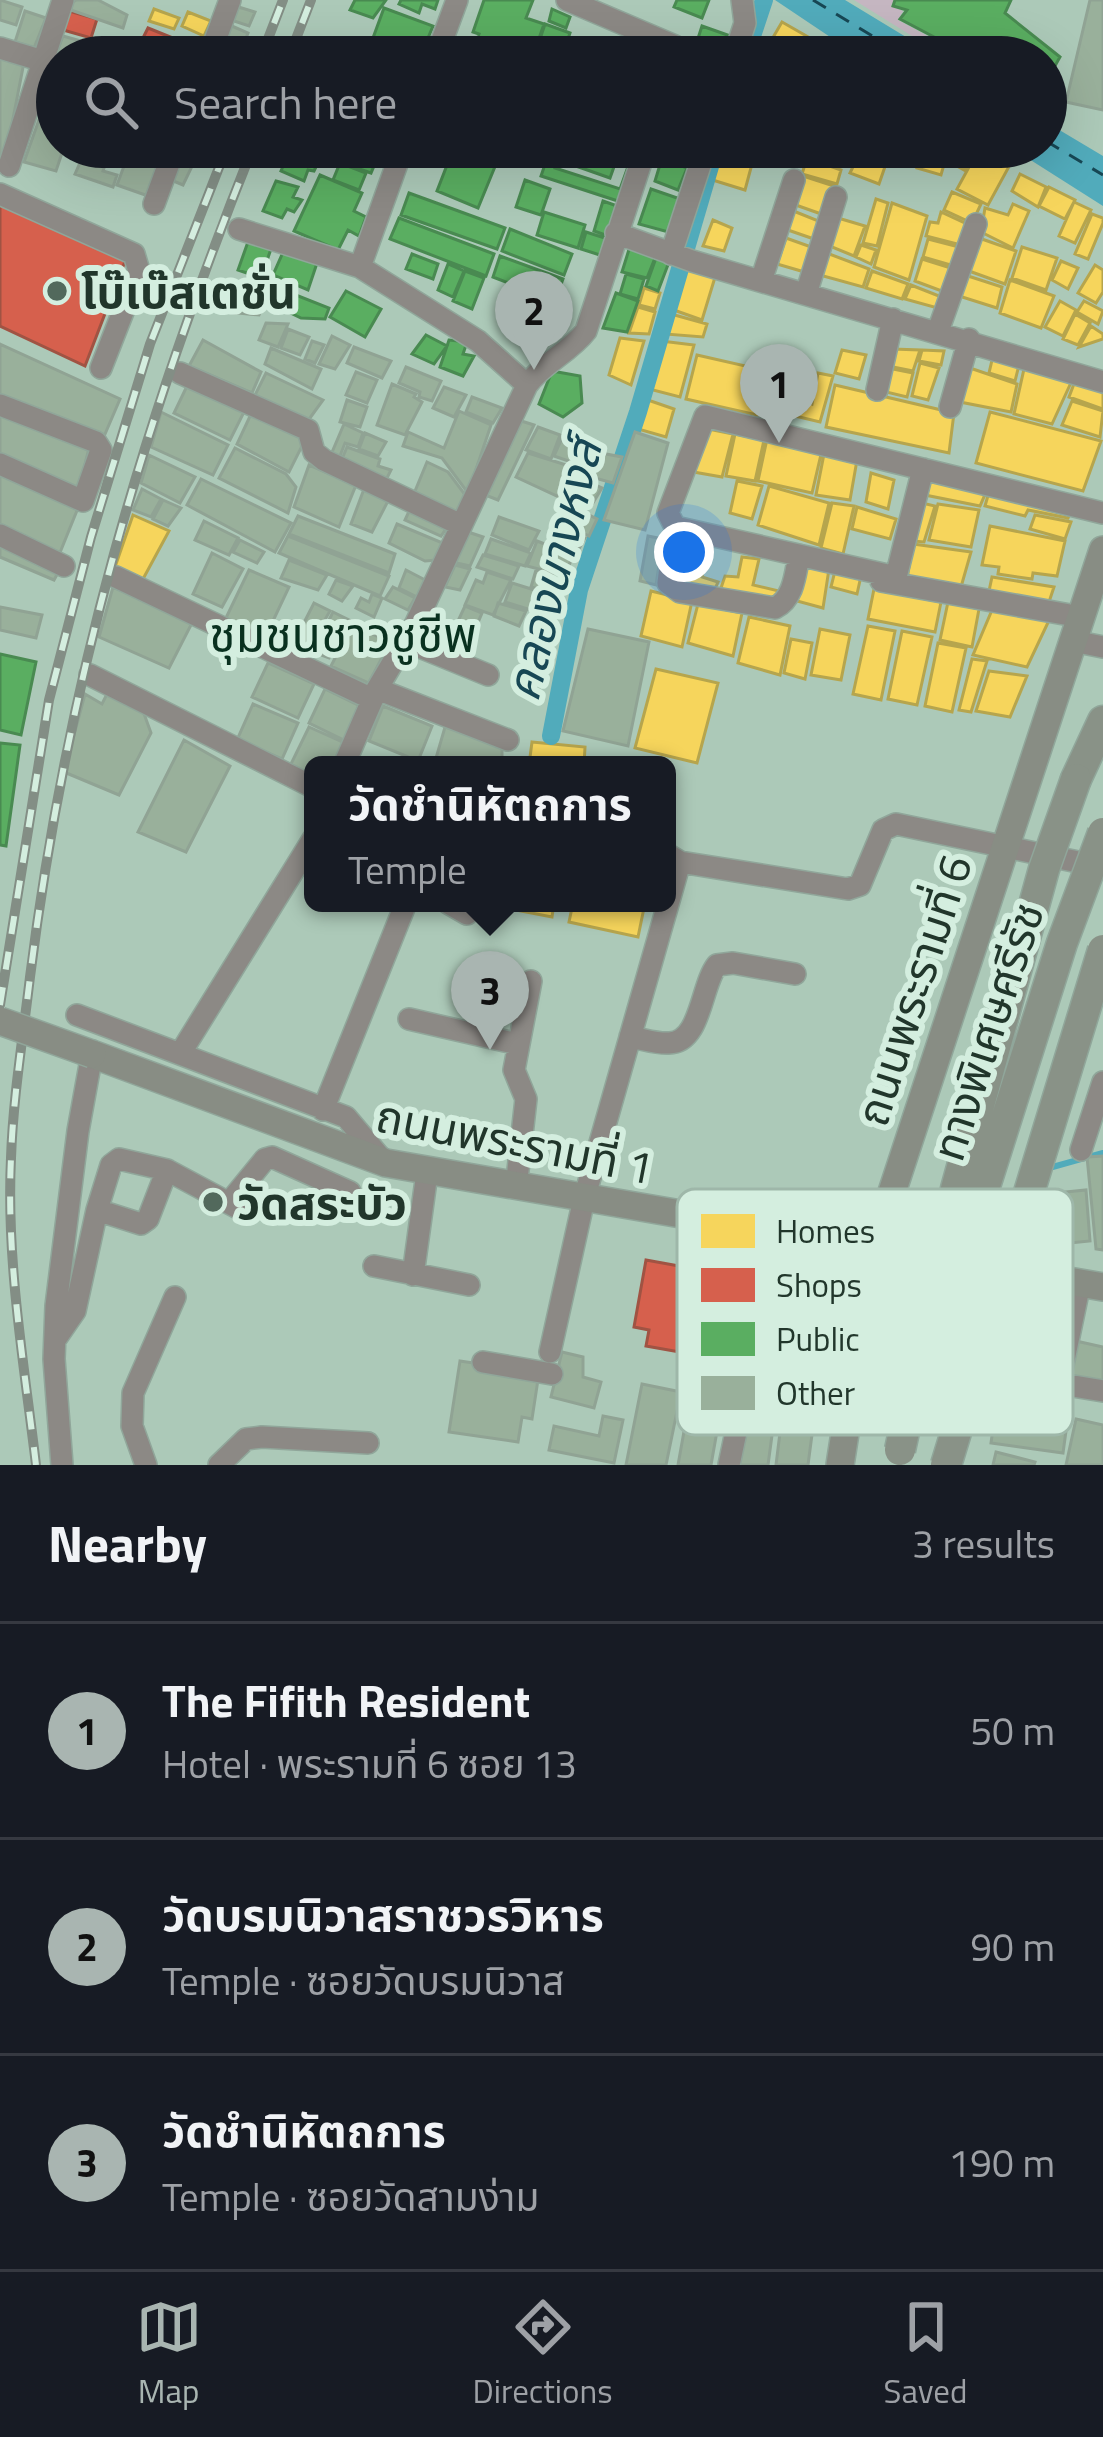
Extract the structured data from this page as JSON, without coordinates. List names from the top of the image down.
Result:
{
  "streets": {
    "highway": ["ทางพิเศษศรีรัช"],
    "main road": ["ถนนพระรามที่ 6", "ถนนพระรามที่ 1"]
  },
  "districts": ["ชุมชนชาวชูชีพ"],
  "water": ["คลองนางหงส์"],
  "places": ["โบ๊เบ๊สเตชั่น", "วัดสระบัว"],
  "legend": [
    "Homes",
    "Shops",
    "Public",
    "Other"
  ],
  "page": {
    "search": "Search here",
    "pins": ["2", "1", "3"],
    "popup": ["วัดชำนิหัตถการ", "Temple"],
    "heading": ["Nearby", "3 results"],
    "list": [
      {
        "mark": "1",
        "name": "The Fifith Resident",
        "note": "Hotel · พระรามที่ 6 ซอย 13",
        "value": "50 m"
      },
      {
        "mark": "2",
        "name": "วัดบรมนิวาสราชวรวิหาร",
        "note": "Temple · ซอยวัดบรมนิวาส",
        "value": "90 m"
      },
      {
        "mark": "3",
        "name": "วัดชำนิหัตถการ",
        "note": "Temple · ซอยวัดสามง่าม",
        "value": "190 m"
      }
    ],
    "nav": ["Map", "Directions", "Saved"]
  }
}
